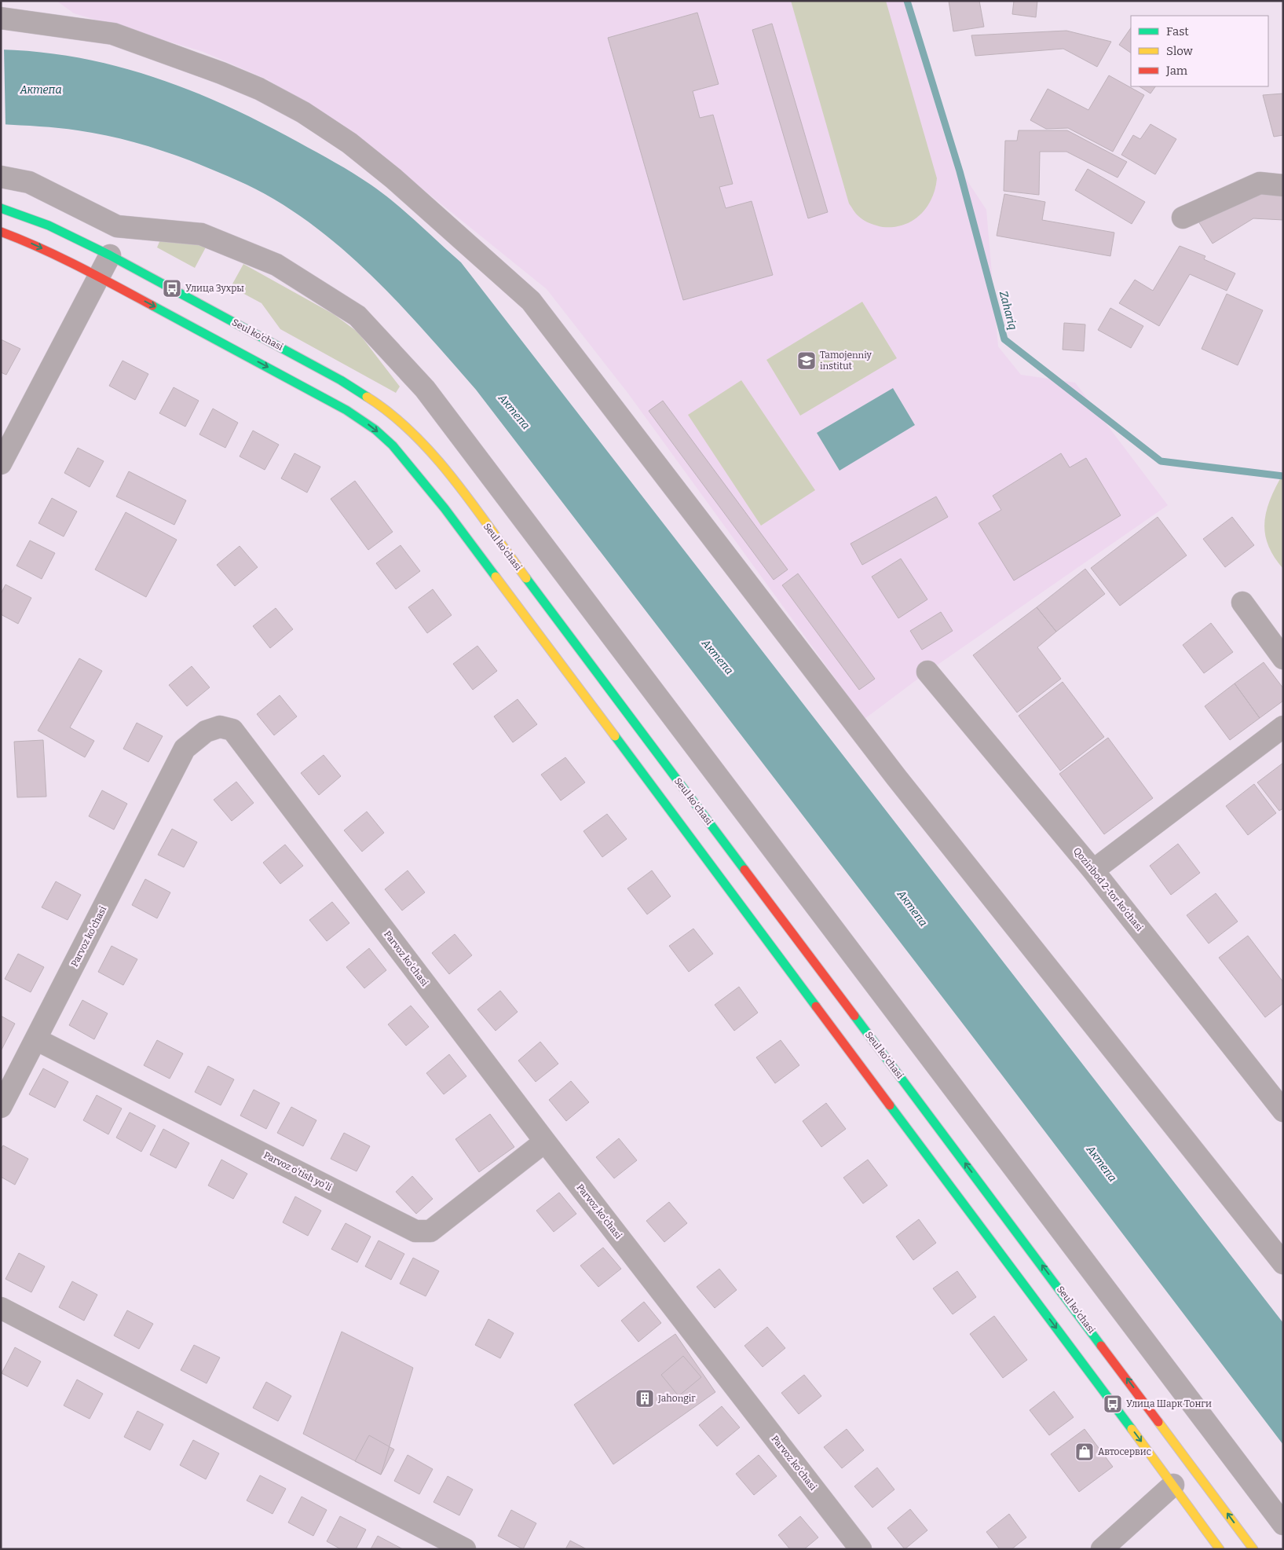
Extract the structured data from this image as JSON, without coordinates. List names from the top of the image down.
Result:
{
  "streets": {
    "main road": ["Seul ko'chasi"],
    "street": ["Qoziribod 2-tor ko‘chasi", "Parvoz ko'chasi", "Parvoz o'tish yo'li"]
  },
  "crossings": [
    ["Parvoz ko'chasi", "Parvoz o'tish yo'li"]
  ],
  "water": ["Актепа", "Zahariq"],
  "places": {
    "bus stop": ["Улица Зухры", "Улица Шарк Тонги"],
    "school or university": ["Tamojenniy institut"],
    "building": ["Jahongir"],
    "shop": ["Автосервис"]
  },
  "legend": ["Fast", "Slow", "Jam"]
}
